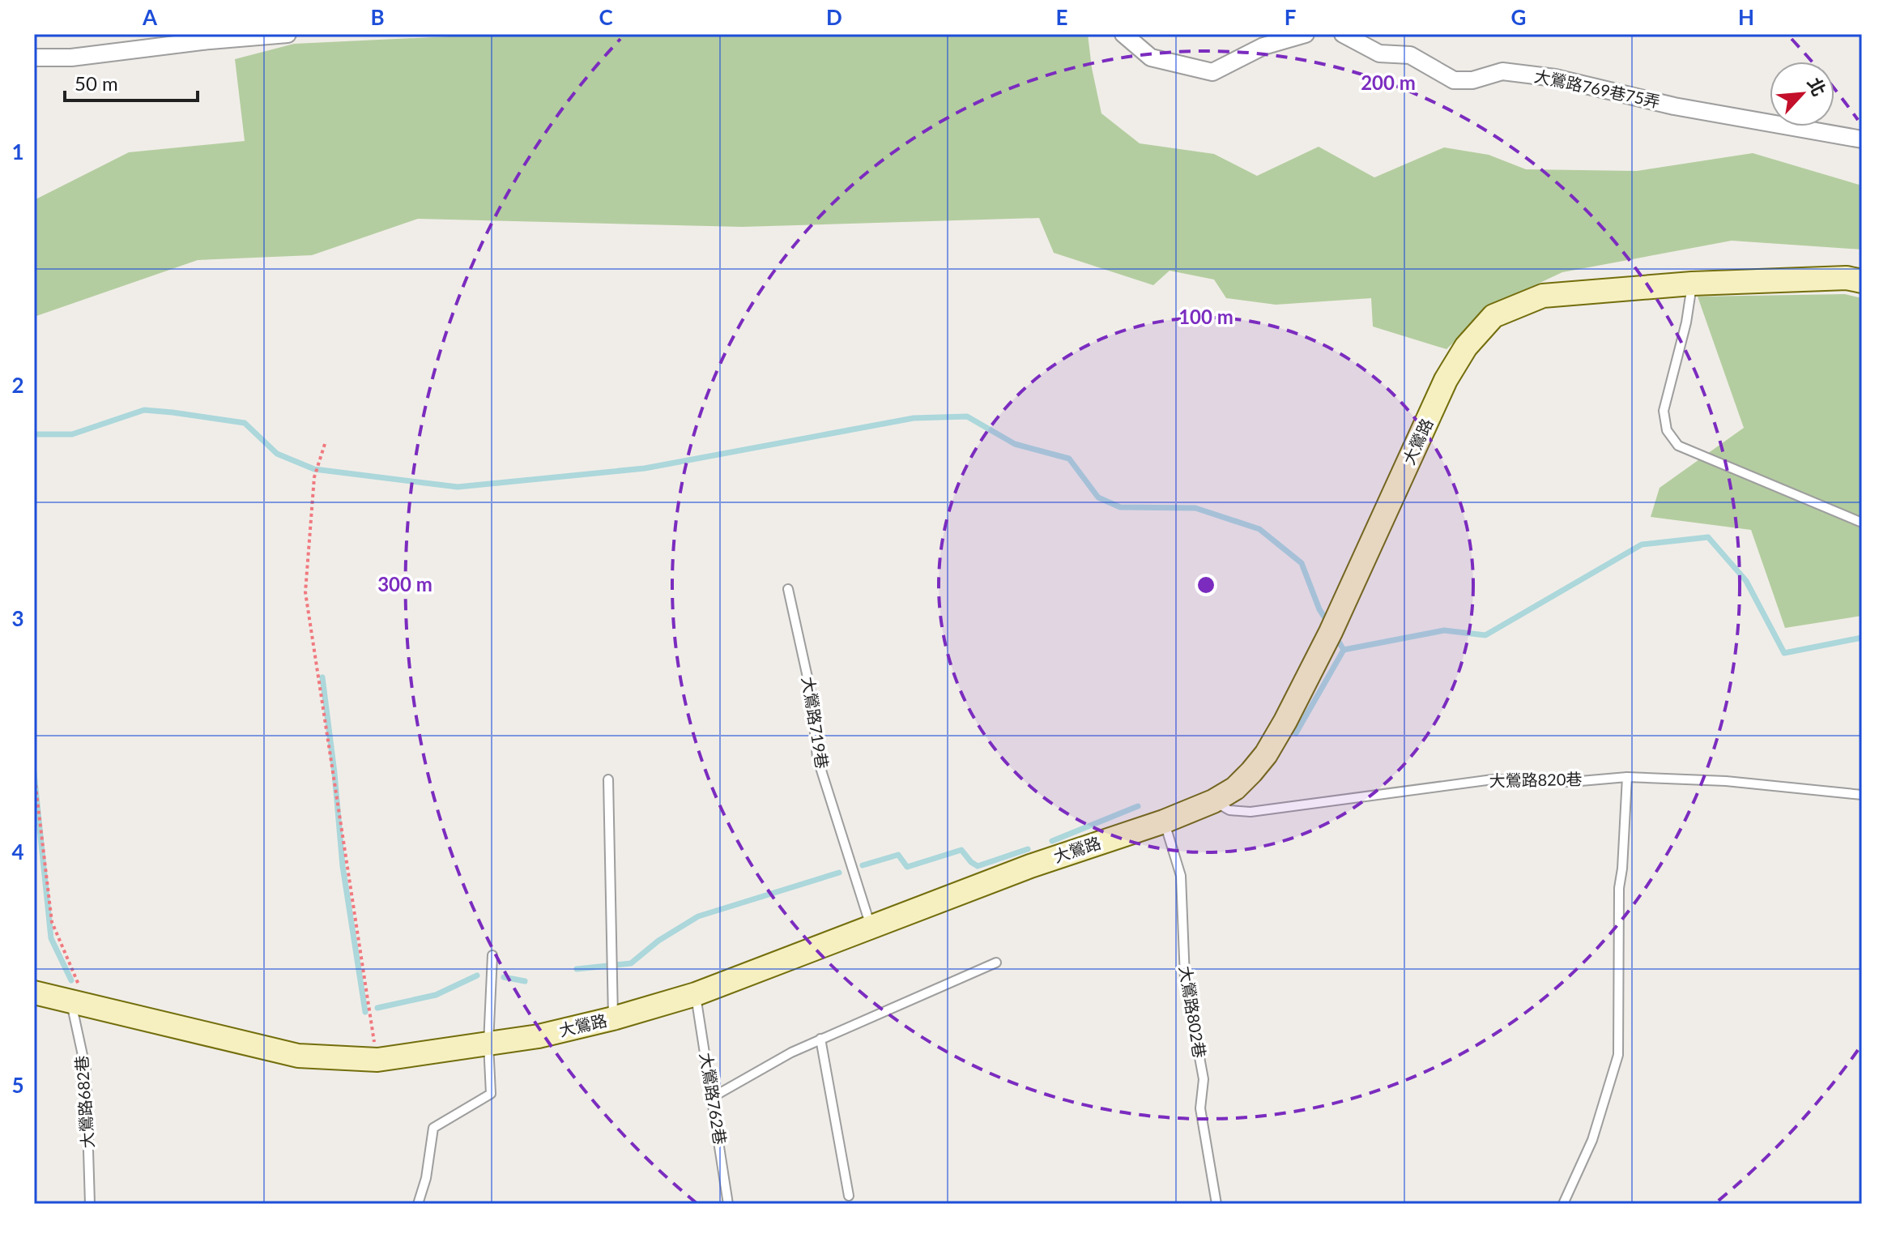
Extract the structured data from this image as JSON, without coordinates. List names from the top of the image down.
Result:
{
  "streets": {
    "street": ["大鶯路769巷75弄", "大鶯路"],
    "lane": [
      "大鶯路719巷",
      "大鶯路820巷",
      "大鶯路802巷",
      "大鶯路762巷",
      "大鶯路682巷"
    ]
  },
  "crossings": [
    ["大鶯路", "大鶯路719巷"],
    ["大鶯路", "大鶯路820巷"],
    ["大鶯路", "大鶯路802巷"],
    ["大鶯路", "大鶯路762巷"],
    ["大鶯路", "大鶯路682巷"]
  ],
  "scale_bar": "50 m",
  "north": "top right",
  "grid": {
    "columns": [
      "A",
      "B",
      "C",
      "D",
      "E",
      "F",
      "G",
      "H"
    ],
    "rows": [
      "1",
      "2",
      "3",
      "4",
      "5"
    ]
  },
  "rings": ["200 m", "100 m", "300 m"]
}
